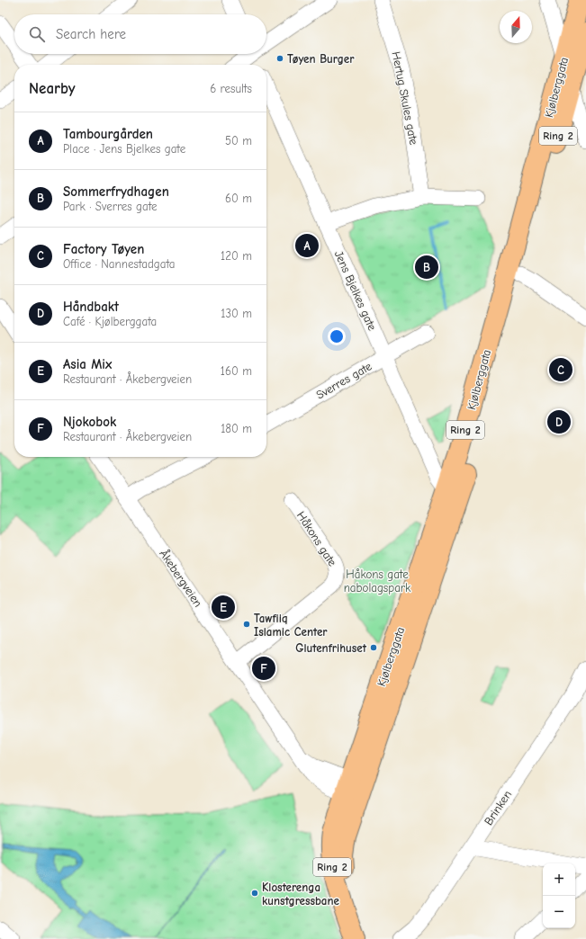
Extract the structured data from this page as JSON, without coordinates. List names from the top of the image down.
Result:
{
  "streets": {
    "main road": ["Kjølberggata", "Ring 2"],
    "street": [
      "Hertug Skules gate",
      "Jens Bjelkes gate",
      "Sverres gate",
      "Håkons gate",
      "Åkebergveien",
      "Brinken"
    ]
  },
  "crossings": [
    ["Kjølberggata", "Ring 2"],
    ["Kjølberggata", "Jens Bjelkes gate"],
    ["Kjølberggata", "Åkebergveien"],
    ["Ring 2", "Åkebergveien"],
    ["Jens Bjelkes gate", "Sverres gate"],
    ["Håkons gate", "Åkebergveien"]
  ],
  "parks": ["Håkons gate nabolagspark"],
  "places": [
    "Tøyen Burger",
    "Tawfiiq Islamic Center",
    "Glutenfrihuset",
    "Klosterenga kunstgressbane"
  ],
  "north": "top",
  "page": {
    "search": "Search here",
    "heading": ["Nearby", "6 results"],
    "list": [
      {
        "mark": "A",
        "name": "Tambourgården",
        "note": "Place · Jens Bjelkes gate",
        "value": "50 m"
      },
      {
        "mark": "B",
        "name": "Sommerfrydhagen",
        "note": "Park · Sverres gate",
        "value": "60 m"
      },
      {
        "mark": "C",
        "name": "Factory Tøyen",
        "note": "Office · Nannestadgata",
        "value": "120 m"
      },
      {
        "mark": "D",
        "name": "Håndbakt",
        "note": "Café · Kjølberggata",
        "value": "130 m"
      },
      {
        "mark": "E",
        "name": "Asia Mix",
        "note": "Restaurant · Åkebergveien",
        "value": "160 m"
      },
      {
        "mark": "F",
        "name": "Njokobok",
        "note": "Restaurant · Åkebergveien",
        "value": "180 m"
      }
    ],
    "pins": [
      "A",
      "B",
      "C",
      "D",
      "E",
      "F"
    ],
    "map_buttons": ["+", "−"]
  }
}
